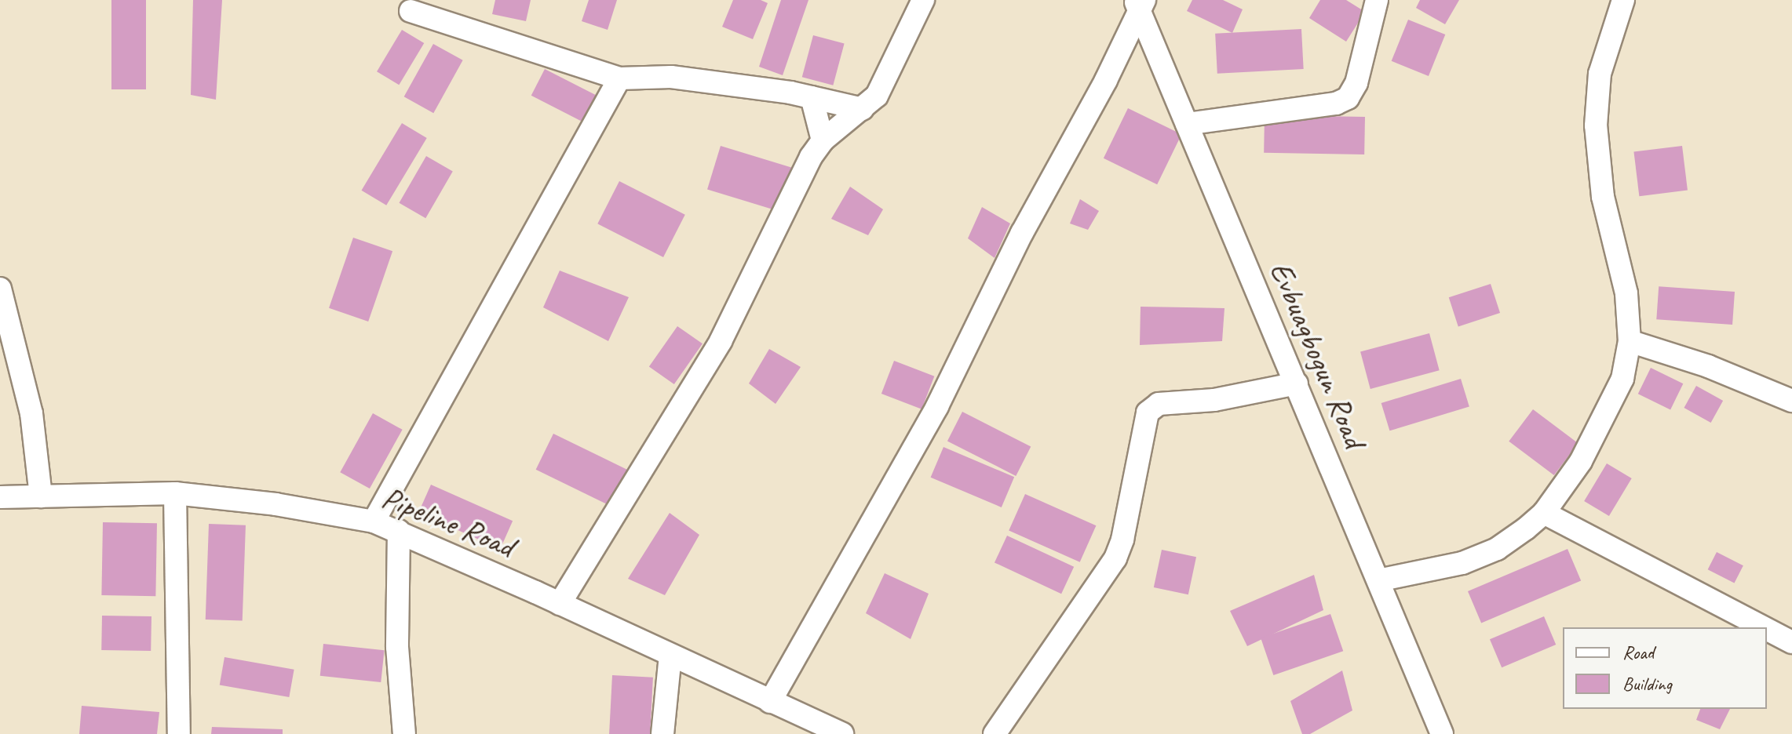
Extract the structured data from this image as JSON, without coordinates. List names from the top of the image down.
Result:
{
  "streets": {
    "street": ["Evbuagbogun Road", "Pipeline Road"]
  },
  "legend": ["Road", "Building"]
}
